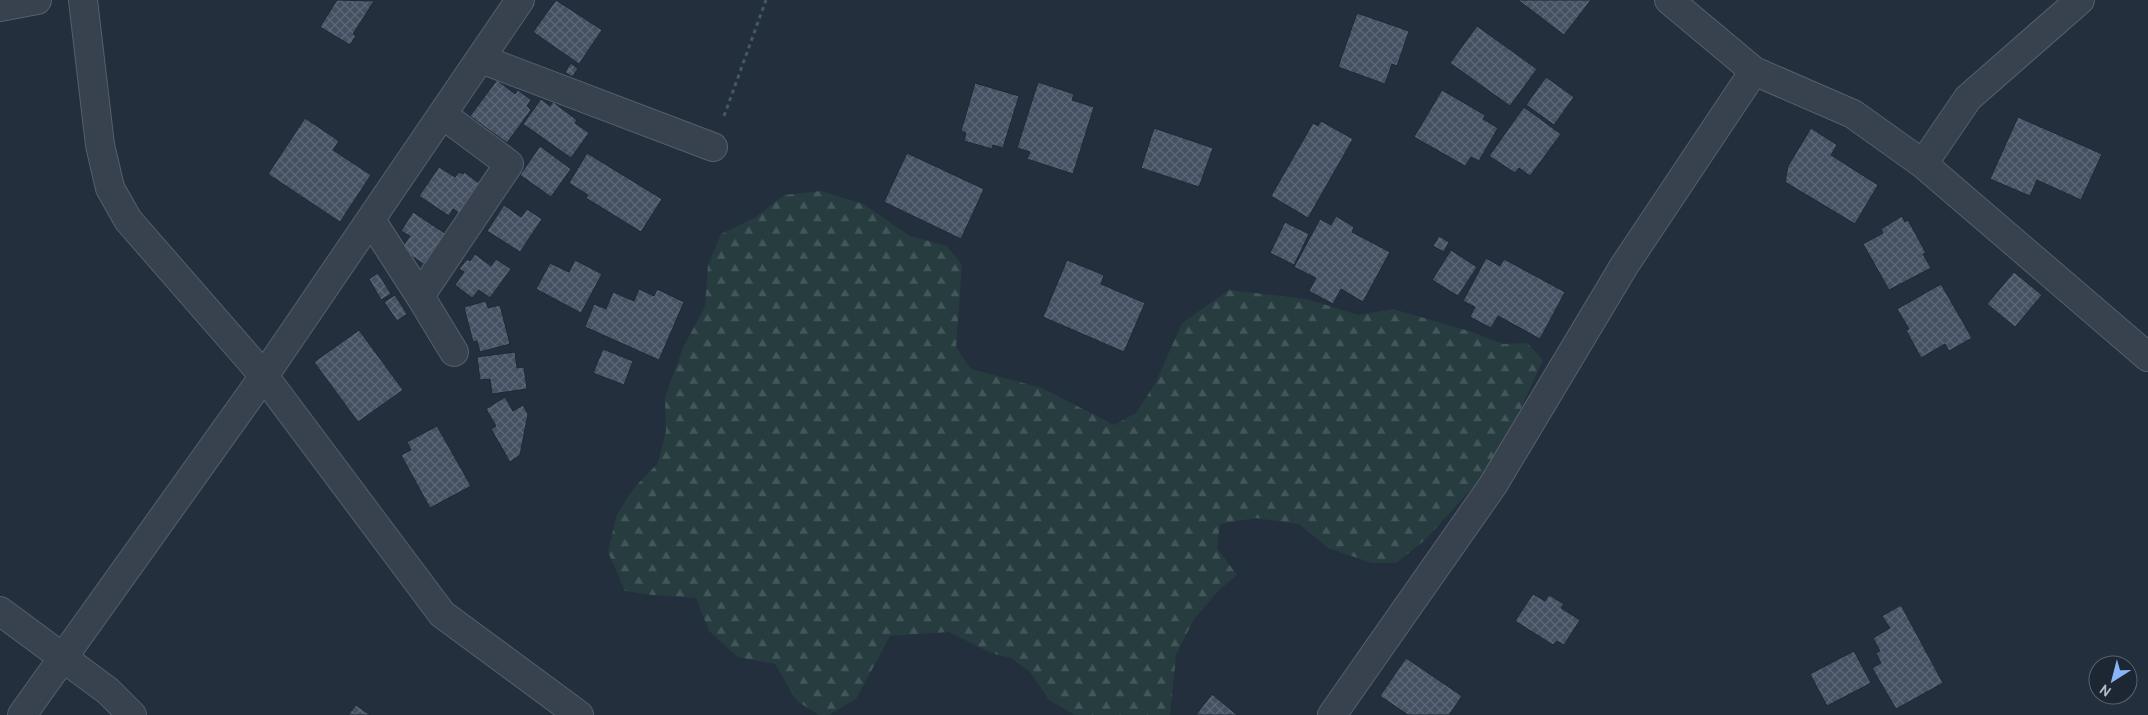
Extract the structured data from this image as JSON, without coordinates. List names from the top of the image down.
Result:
{
  "north": "bottom left"
}
